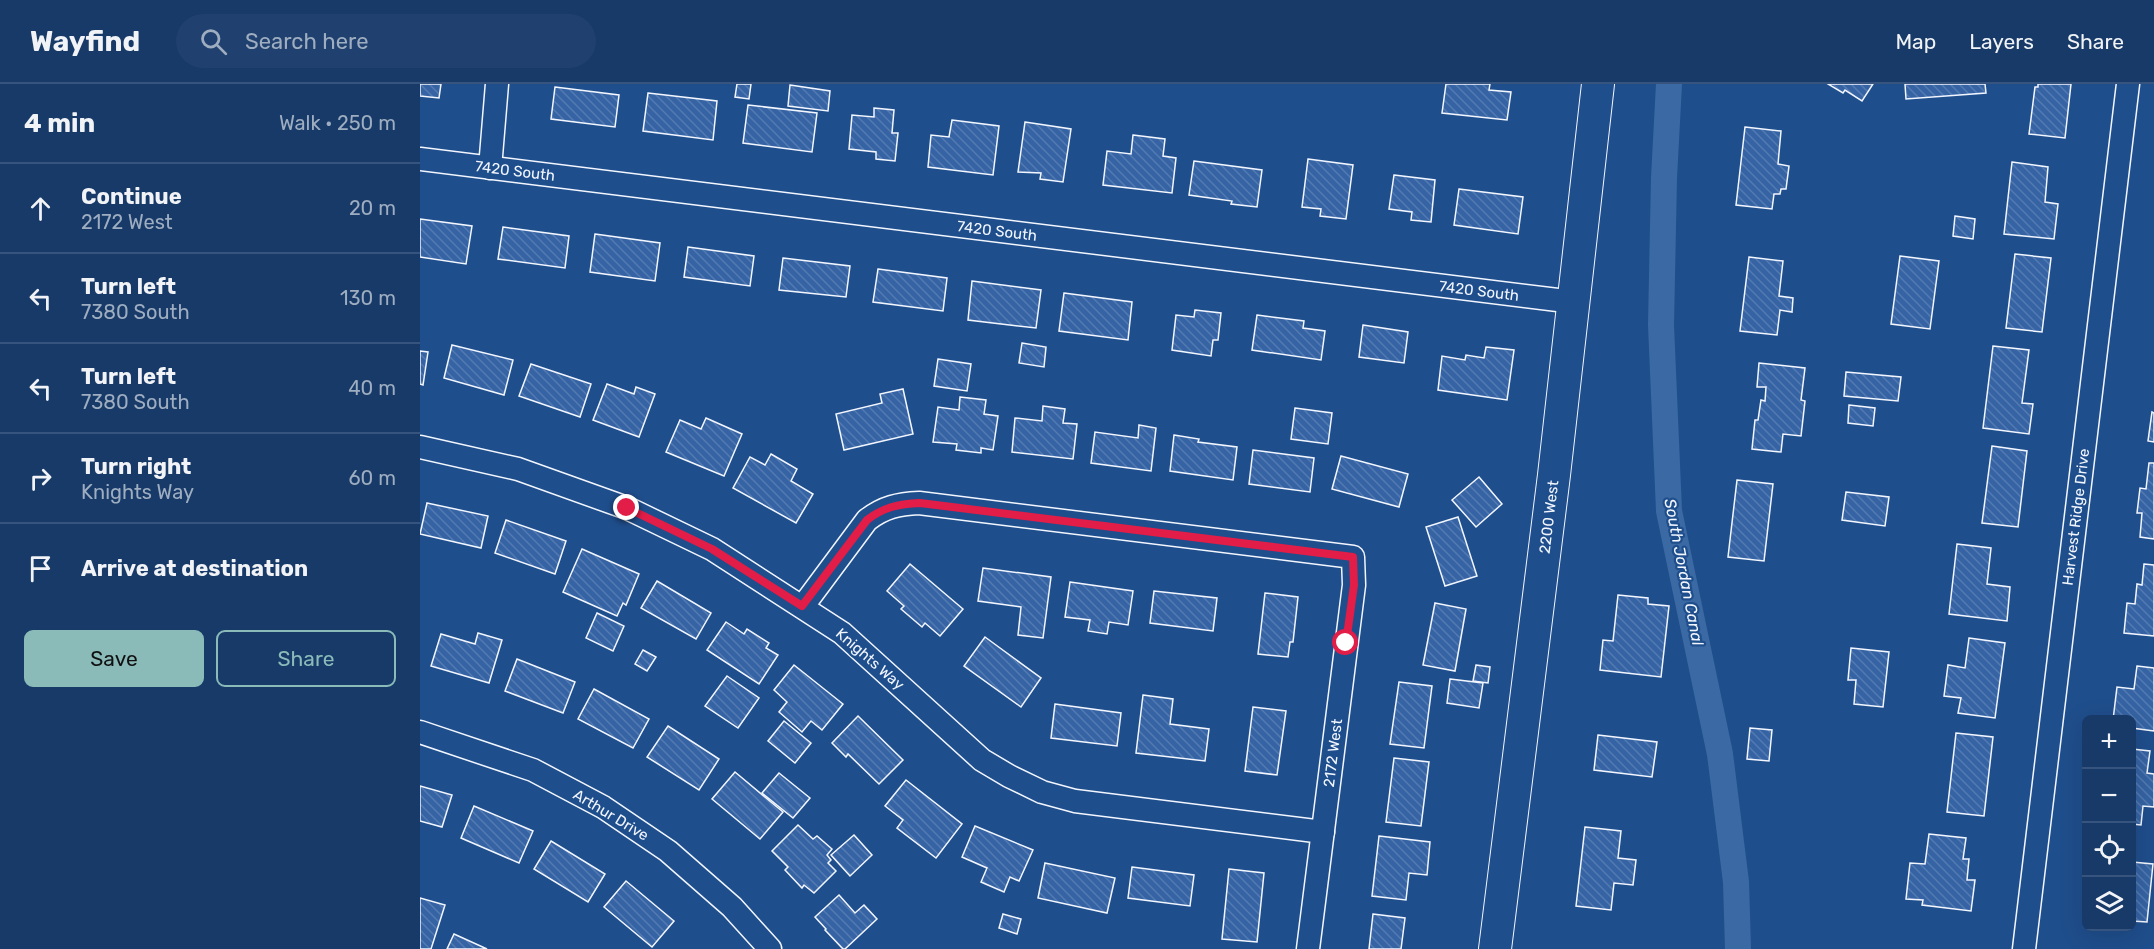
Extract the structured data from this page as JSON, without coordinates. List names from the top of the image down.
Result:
{
  "streets": {
    "street": [
      "7420 South",
      "2200 West",
      "Harvest Ridge Drive",
      "Knights Way",
      "2172 West",
      "Arthur Drive"
    ]
  },
  "crossings": [
    ["7420 South", "2200 West"],
    ["Knights Way", "2172 West"]
  ],
  "water": ["South Jordan Canal"],
  "page": {
    "header": "Wayfind",
    "search": "Search here",
    "nav": ["Map", "Layers", "Share"],
    "heading": ["4 min", "Walk · 250 m"],
    "list": [
      ["Continue", "2172 West", "20 m"],
      ["Turn left", "7380 South", "130 m"],
      ["Turn left", "7380 South", "40 m"],
      ["Turn right", "Knights Way", "60 m"],
      "Arrive at destination"
    ],
    "buttons": ["Save", "Share"],
    "map_buttons": ["+", "−"]
  }
}
